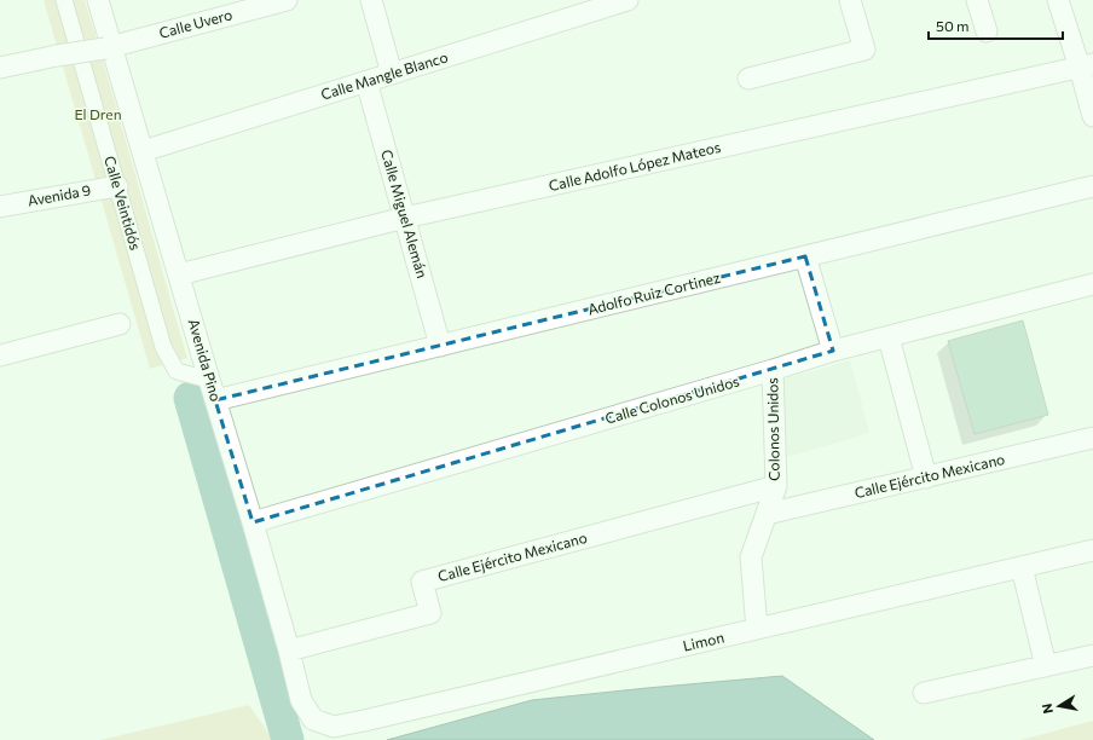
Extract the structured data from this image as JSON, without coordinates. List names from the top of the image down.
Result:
{
  "streets": {
    "street": [
      "Calle Uvero",
      "Calle Mangle Blanco",
      "Calle Adolfo López Mateos",
      "Avenida 9",
      "Calle Veintidós",
      "Calle Miguel Alemán",
      "Adolfo Ruiz Cortinez",
      "Avenida Pino",
      "Calle Colonos Unidos",
      "Colonos Unidos",
      "Calle Ejército Mexicano",
      "Limon"
    ]
  },
  "crossings": [
    ["Calle Uvero", "Avenida Pino"],
    ["Calle Mangle Blanco", "Calle Miguel Alemán"],
    ["Calle Mangle Blanco", "Avenida Pino"],
    ["Calle Adolfo López Mateos", "Calle Miguel Alemán"],
    ["Calle Adolfo López Mateos", "Avenida Pino"],
    ["Avenida 9", "Calle Veintidós"],
    ["Calle Veintidós", "Avenida Pino"],
    ["Calle Miguel Alemán", "Adolfo Ruiz Cortinez"],
    ["Adolfo Ruiz Cortinez", "Avenida Pino"],
    ["Avenida Pino", "Calle Colonos Unidos"],
    ["Avenida Pino", "Calle Ejército Mexicano"],
    ["Avenida Pino", "Limon"],
    ["Calle Colonos Unidos", "Colonos Unidos"],
    ["Colonos Unidos", "Calle Ejército Mexicano"],
    ["Colonos Unidos", "Limon"]
  ],
  "parks": ["El Dren"],
  "scale_bar": "50 m",
  "north": "left"
}
